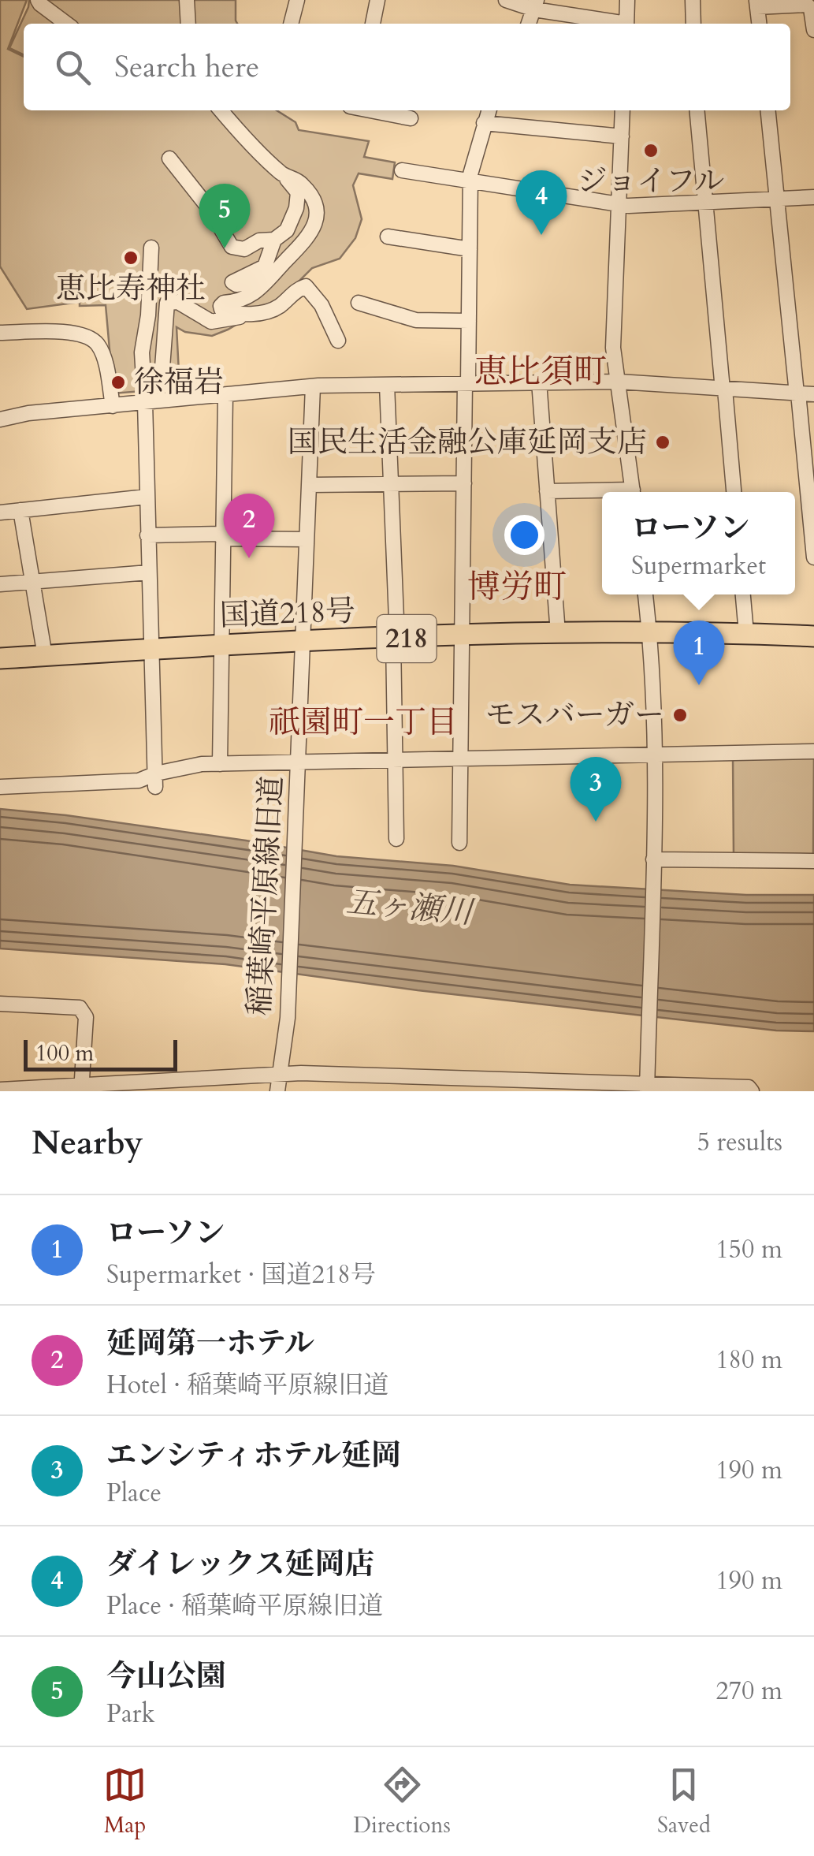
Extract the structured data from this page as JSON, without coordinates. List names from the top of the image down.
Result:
{
  "streets": {
    "highway": ["国道218号", "218"],
    "street": ["稲葉崎平原線旧道"]
  },
  "crossings": [
    ["国道218号", "稲葉崎平原線旧道"]
  ],
  "districts": ["恵比須町", "博労町", "祇園町一丁目"],
  "water": ["五ヶ瀬川"],
  "places": [
    "ジョイフル",
    "恵比寿神社",
    "徐福岩",
    "国民生活金融公庫延岡支店",
    "モスバーガー"
  ],
  "scale_bar": "100 m",
  "page": {
    "search": "Search here",
    "pins": [
      "4",
      "5",
      "2",
      "1",
      "3"
    ],
    "popup": ["ローソン", "Supermarket"],
    "scale": "100 m",
    "heading": ["Nearby", "5 results"],
    "list": [
      {
        "mark": "1",
        "name": "ローソン",
        "note": "Supermarket · 国道218号",
        "value": "150 m"
      },
      {
        "mark": "2",
        "name": "延岡第一ホテル",
        "note": "Hotel · 稲葉崎平原線旧道",
        "value": "180 m"
      },
      {
        "mark": "3",
        "name": "エンシティホテル延岡",
        "note": "Place",
        "value": "190 m"
      },
      {
        "mark": "4",
        "name": "ダイレックス延岡店",
        "note": "Place · 稲葉崎平原線旧道",
        "value": "190 m"
      },
      {
        "mark": "5",
        "name": "今山公園",
        "note": "Park",
        "value": "270 m"
      }
    ],
    "nav": ["Map", "Directions", "Saved"]
  }
}
